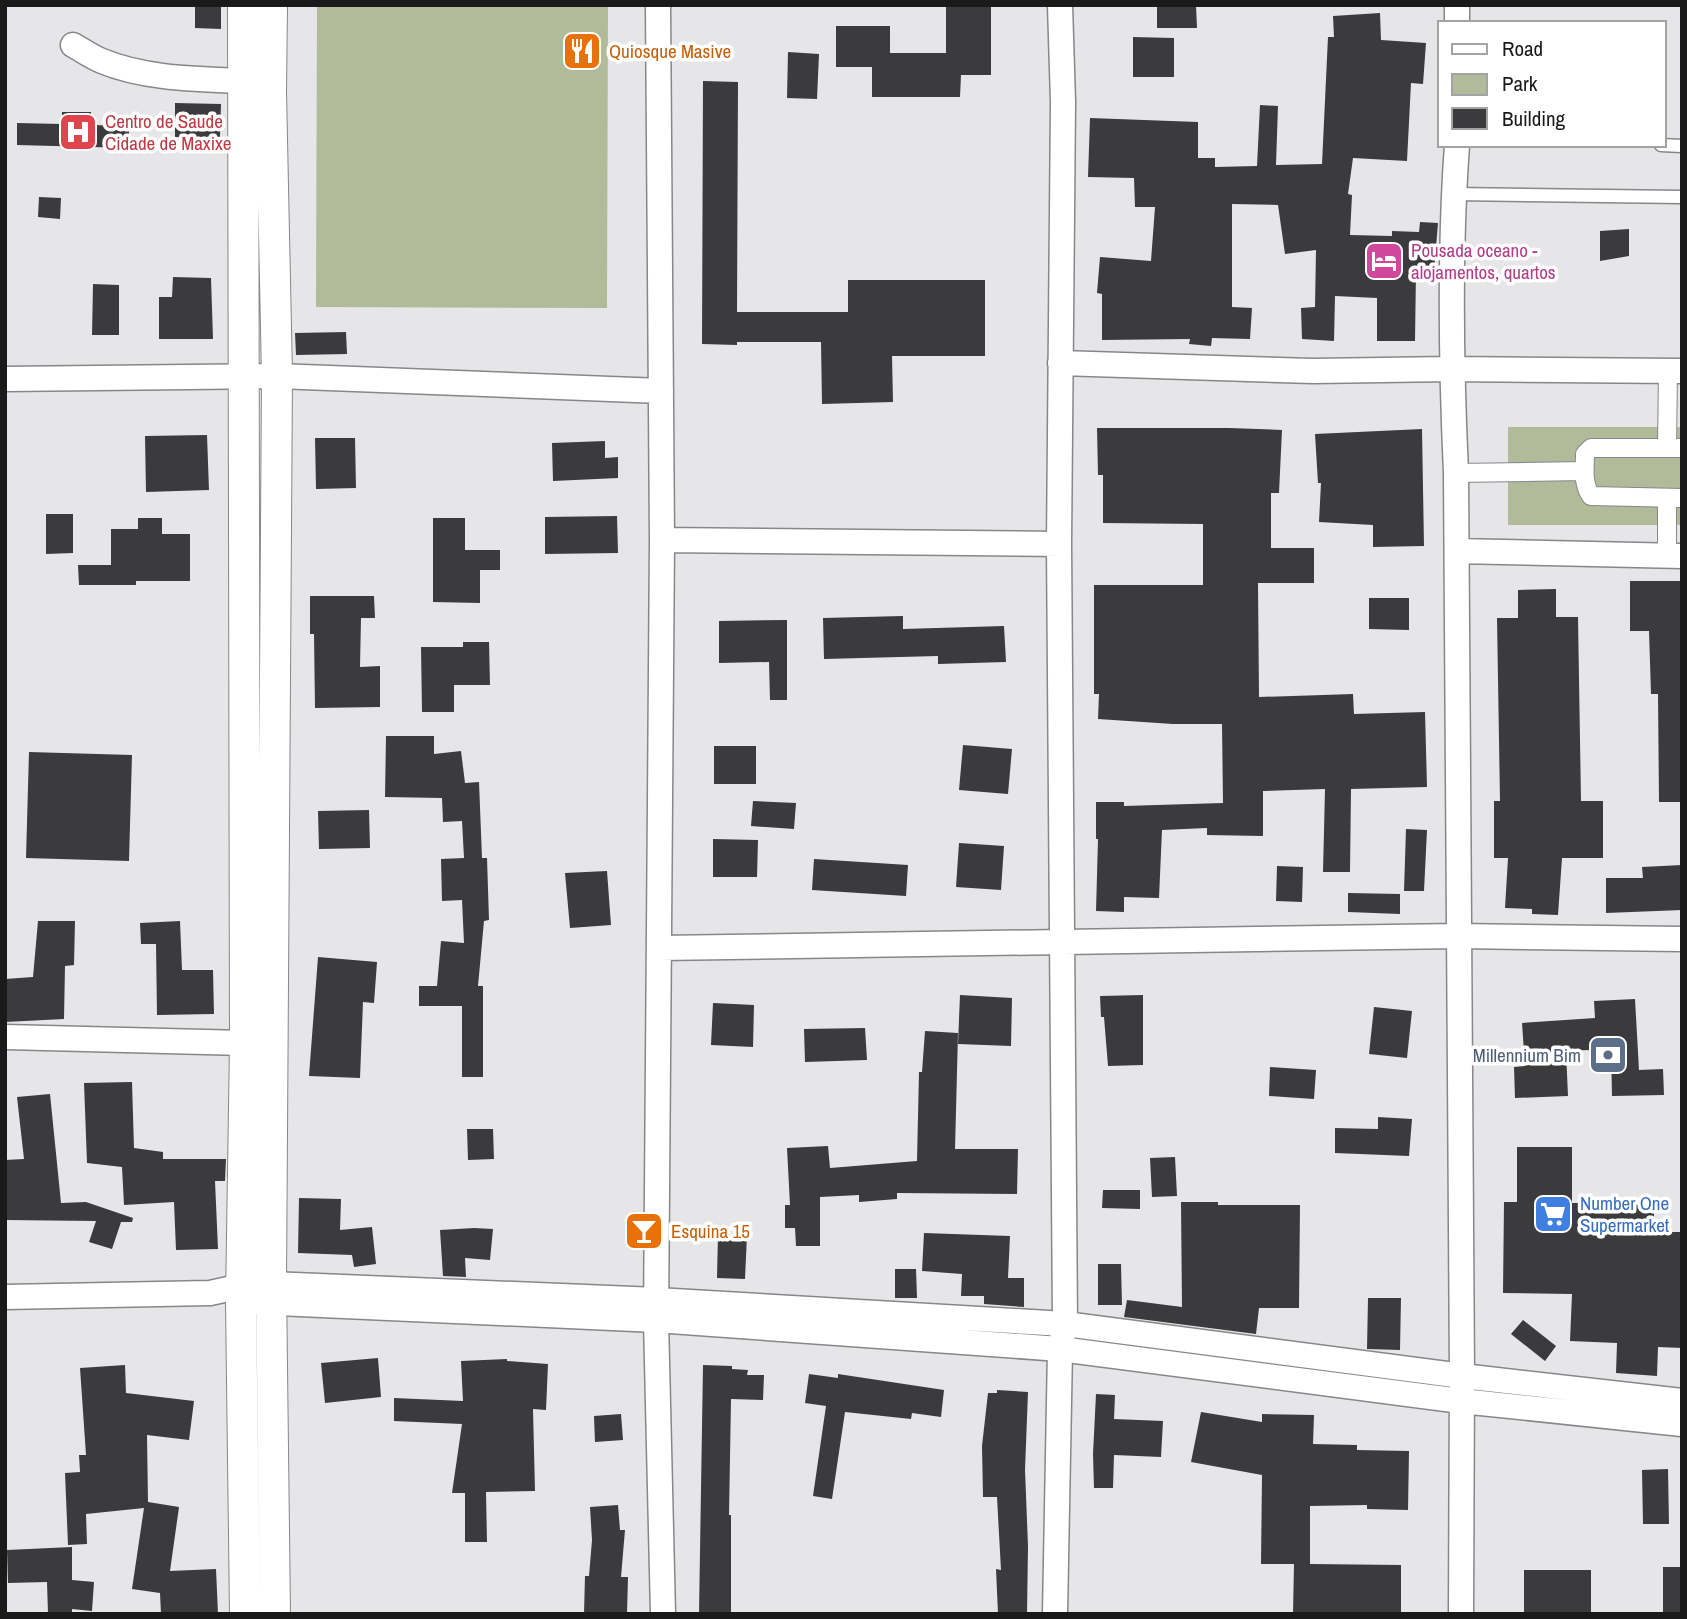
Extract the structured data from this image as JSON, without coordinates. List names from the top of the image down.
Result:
{
  "places": {
    "restaurant": ["Quiosque Masive"],
    "hospital": ["Centro de Saude Cidade de Maxixe"],
    "hotel": ["Pousada oceano - alojamentos, quartos"],
    "bank": ["Millennium Bim"],
    "supermarket": ["Number One Supermarket"],
    "bar": ["Esquina 15"]
  },
  "legend": ["Road", "Park", "Building"]
}
